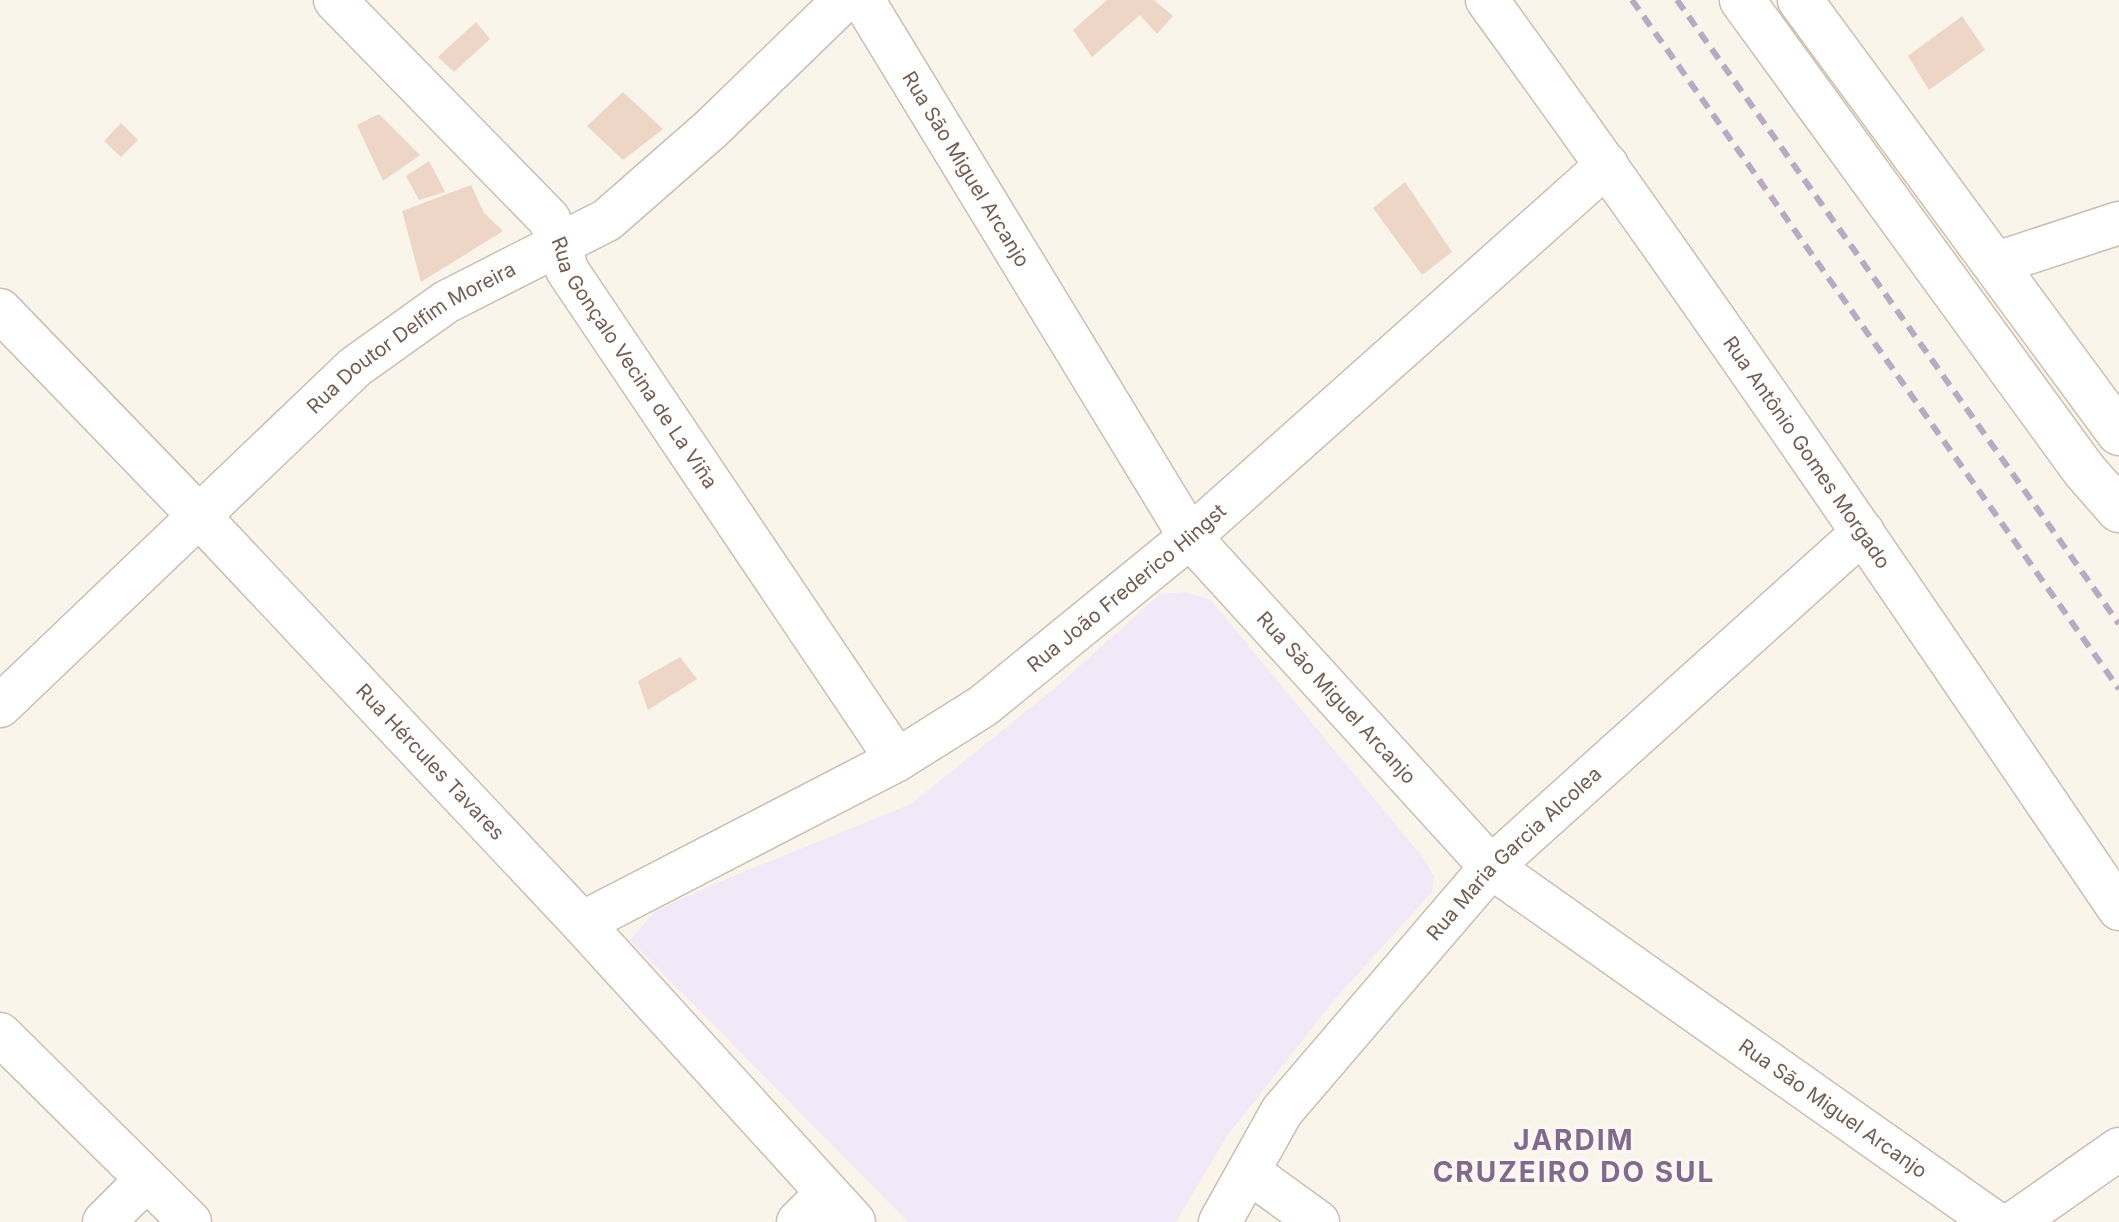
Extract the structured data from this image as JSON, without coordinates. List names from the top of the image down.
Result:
{
  "streets": {
    "street": [
      "Rua São Miguel Arcanjo",
      "Rua Doutor Delfim Moreira",
      "Rua Gonçalo Vecina de La Viña",
      "Rua Antônio Gomes Morgado",
      "Rua João Frederico Hingst",
      "Rua Hércules Tavares",
      "Rua Maria Garcia Alcolea"
    ]
  },
  "crossings": [
    ["Rua São Miguel Arcanjo", "Rua João Frederico Hingst"],
    ["Rua São Miguel Arcanjo", "Rua Maria Garcia Alcolea"],
    ["Rua Doutor Delfim Moreira", "Rua Gonçalo Vecina de La Viña"],
    ["Rua Doutor Delfim Moreira", "Rua Hércules Tavares"],
    ["Rua Gonçalo Vecina de La Viña", "Rua João Frederico Hingst"],
    ["Rua Antônio Gomes Morgado", "Rua João Frederico Hingst"],
    ["Rua Antônio Gomes Morgado", "Rua Maria Garcia Alcolea"],
    ["Rua João Frederico Hingst", "Rua Hércules Tavares"]
  ],
  "districts": ["JARDIM CRUZEIRO DO SUL"]
}
